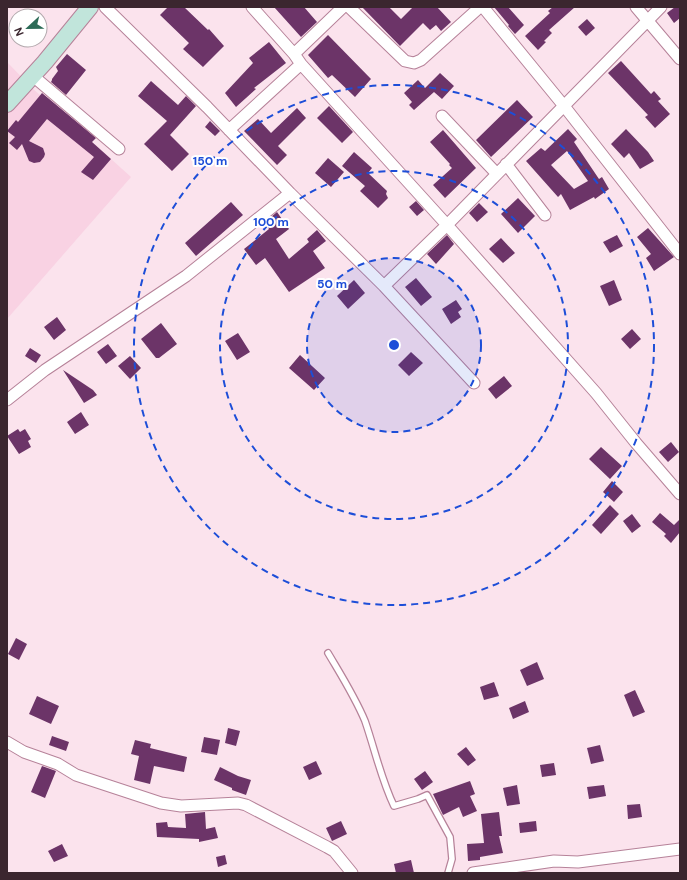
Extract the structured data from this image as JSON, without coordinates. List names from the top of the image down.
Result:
{
  "north": "left",
  "rings": ["150 m", "100 m", "50 m"]
}
